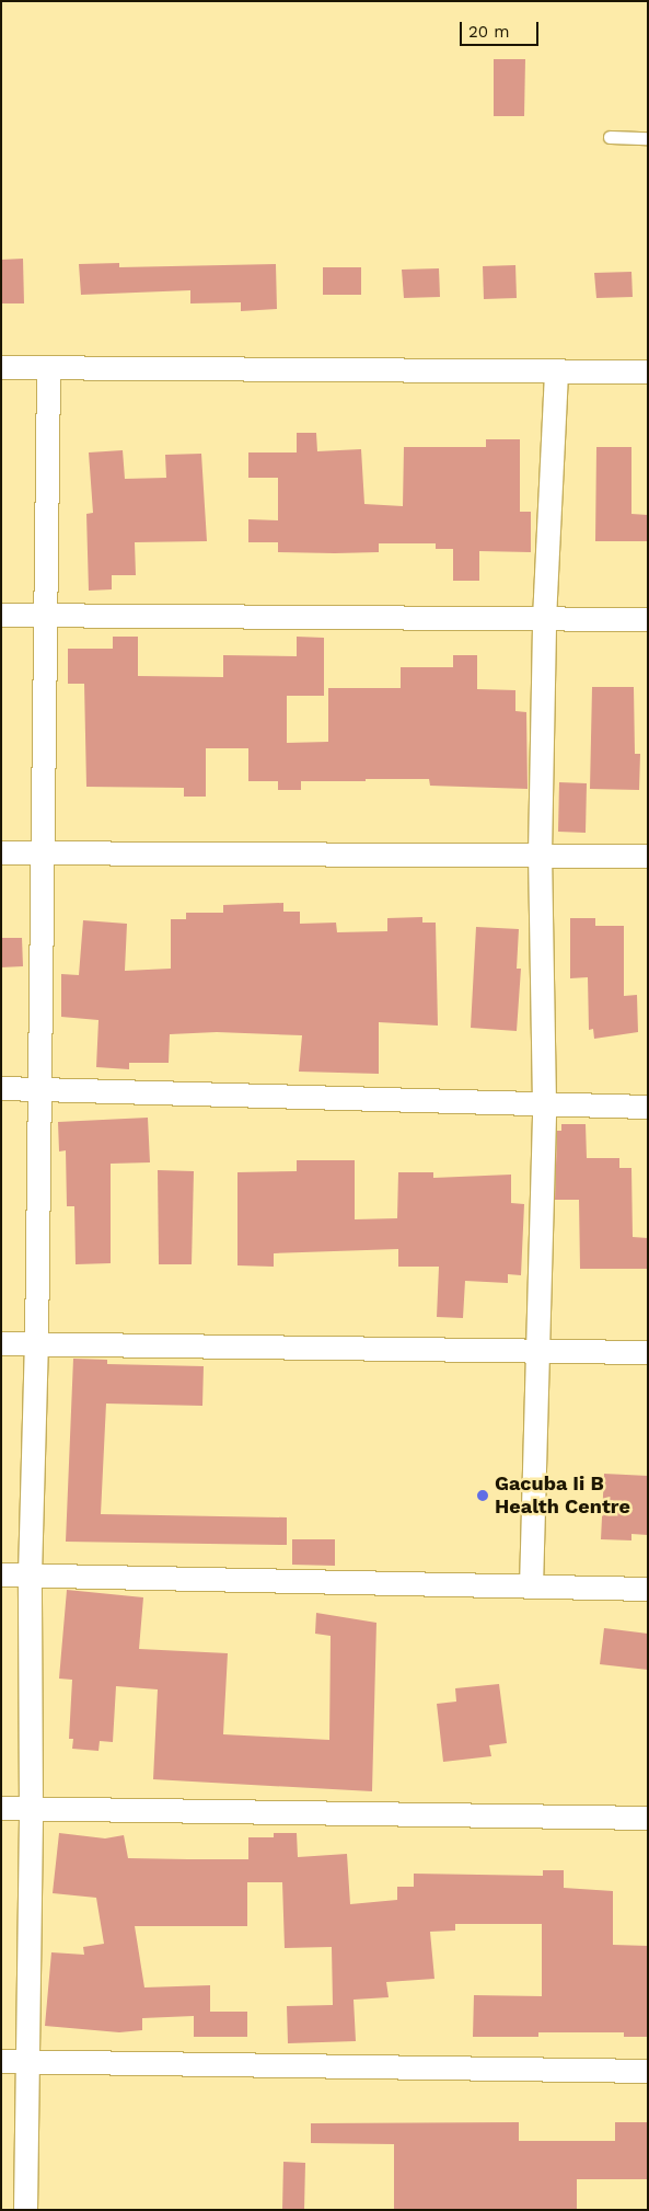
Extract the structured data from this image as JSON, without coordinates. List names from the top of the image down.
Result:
{
  "places": ["Gacuba Ii B Health Centre"],
  "scale_bar": "20 m"
}
